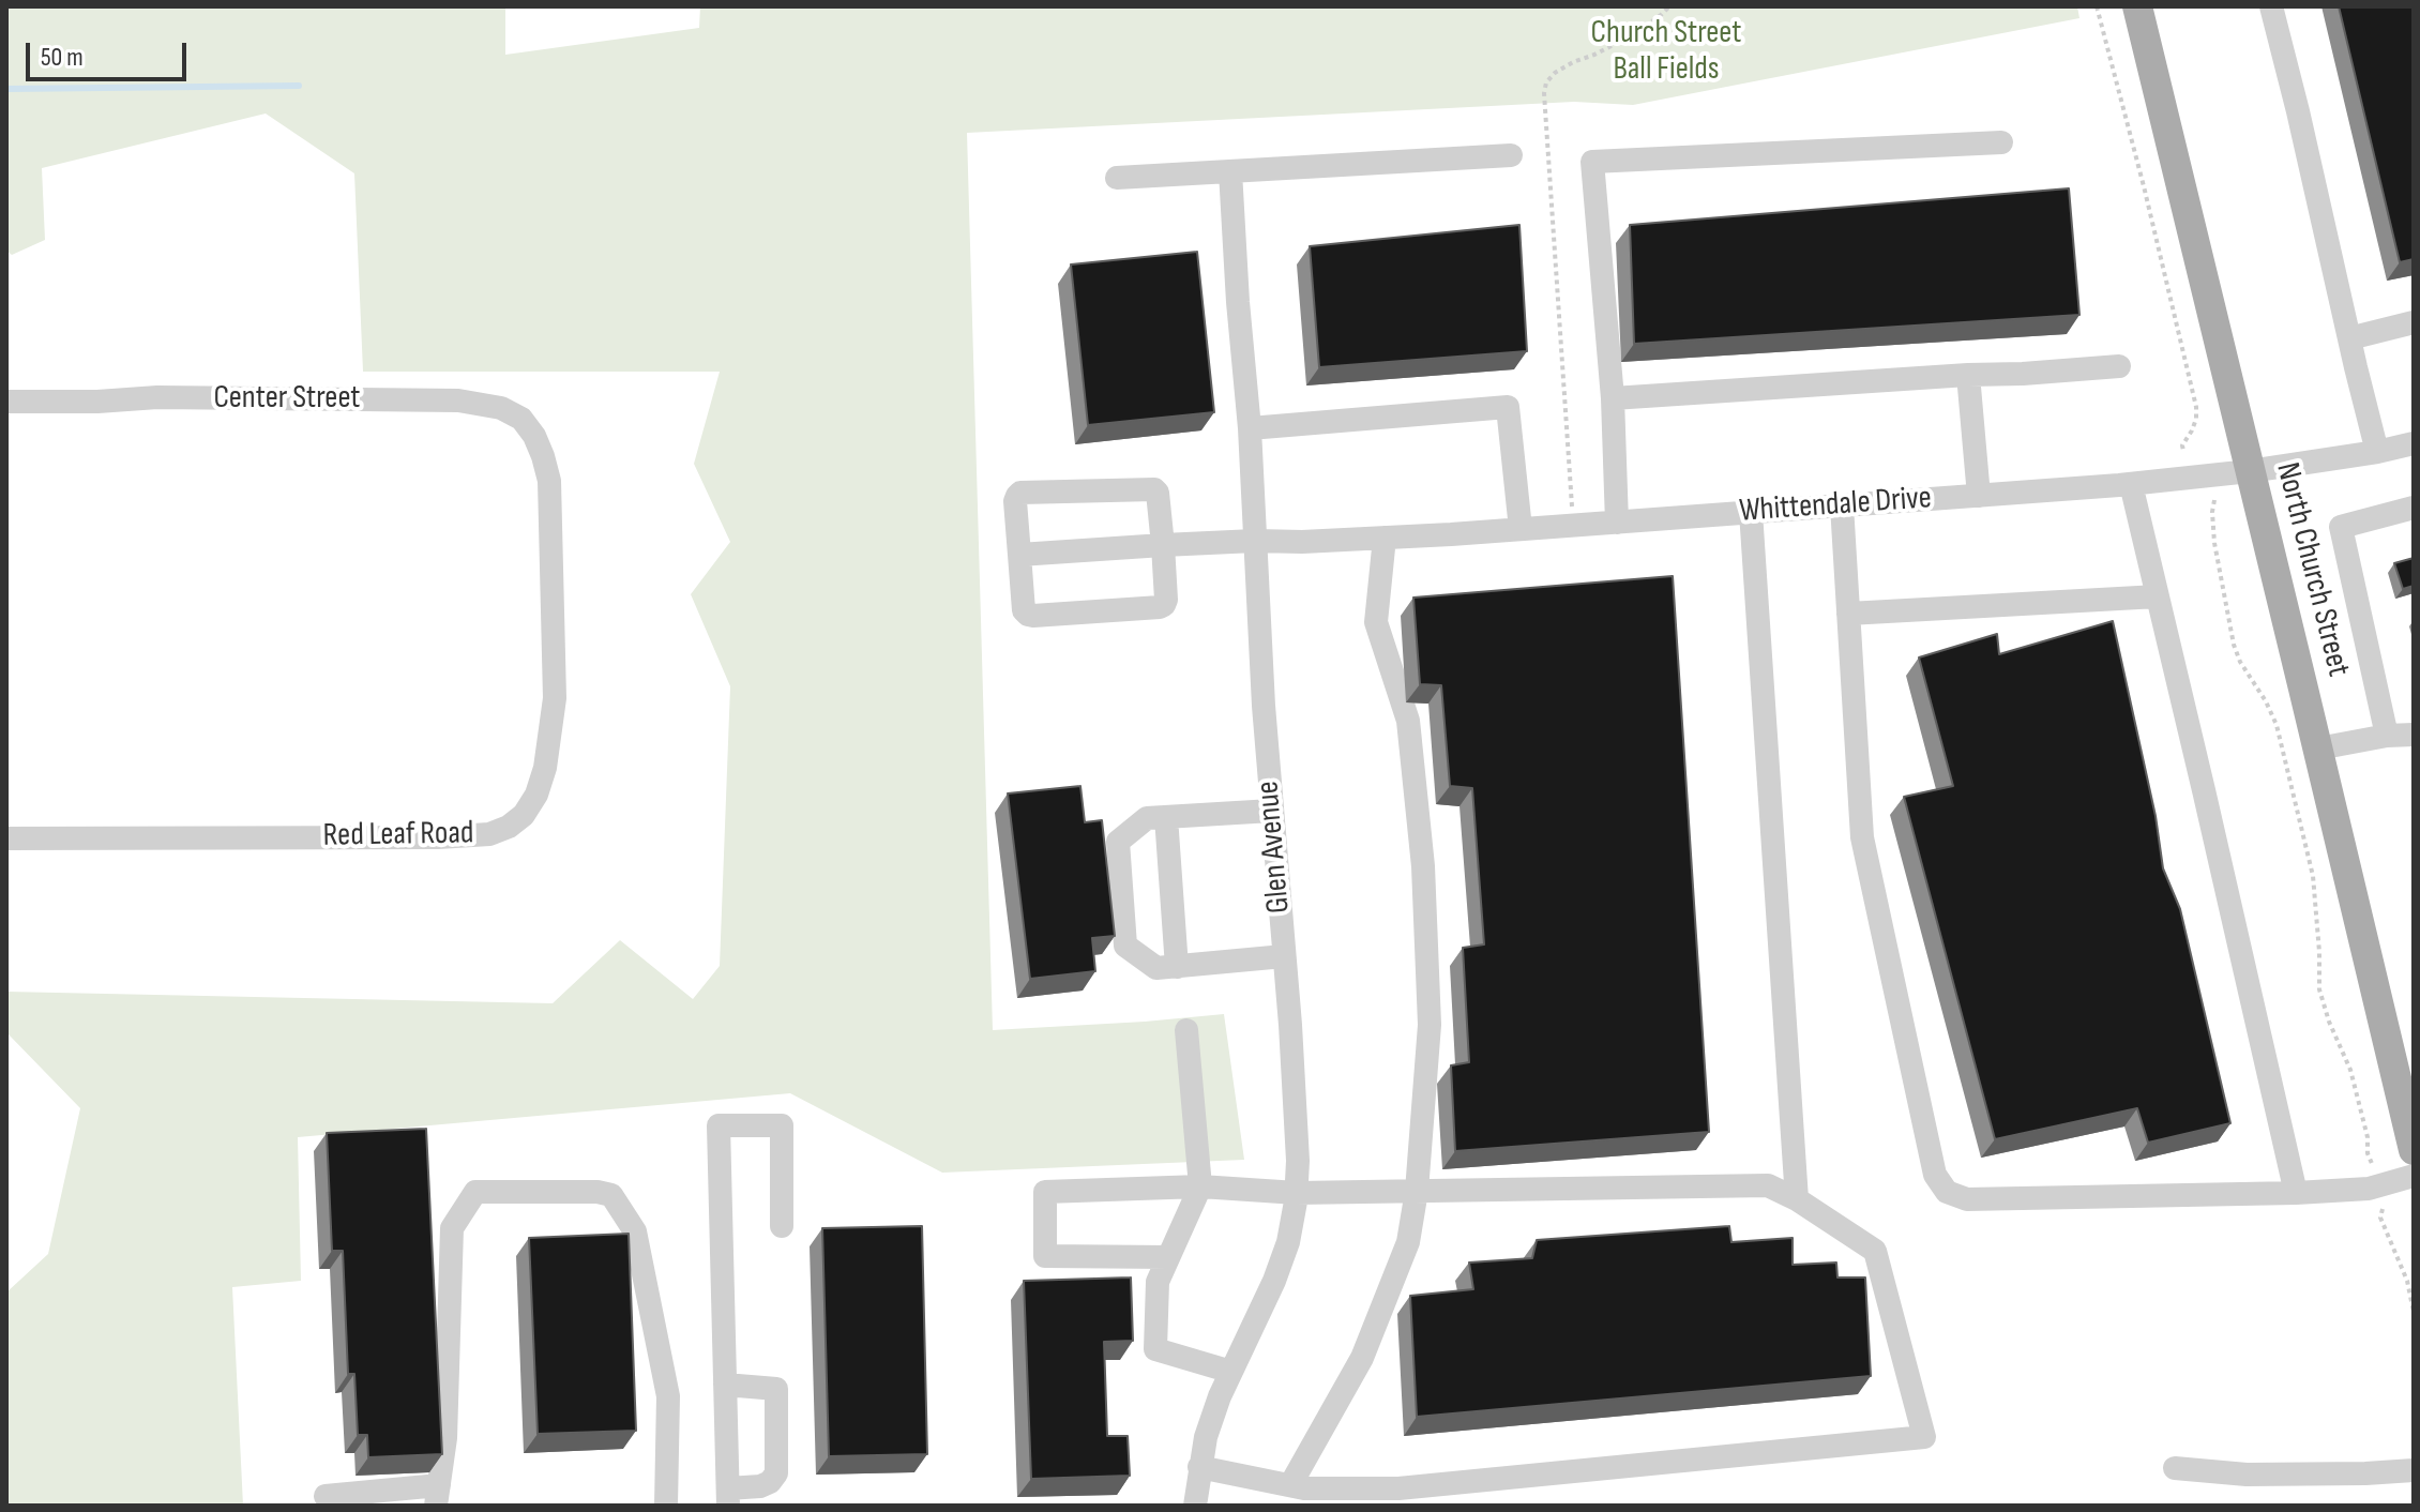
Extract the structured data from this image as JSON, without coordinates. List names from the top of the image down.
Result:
{
  "streets": {
    "main road": ["North Church Street"],
    "street": [
      "Center Street",
      "Whittendale Drive",
      "Red Leaf Road",
      "Glen Avenue"
    ]
  },
  "crossings": [
    ["Center Street", "Red Leaf Road"],
    ["Whittendale Drive", "North Church Street"],
    ["Whittendale Drive", "Glen Avenue"]
  ],
  "parks": ["Church Street Ball Fields"],
  "scale_bar": "50 m"
}
